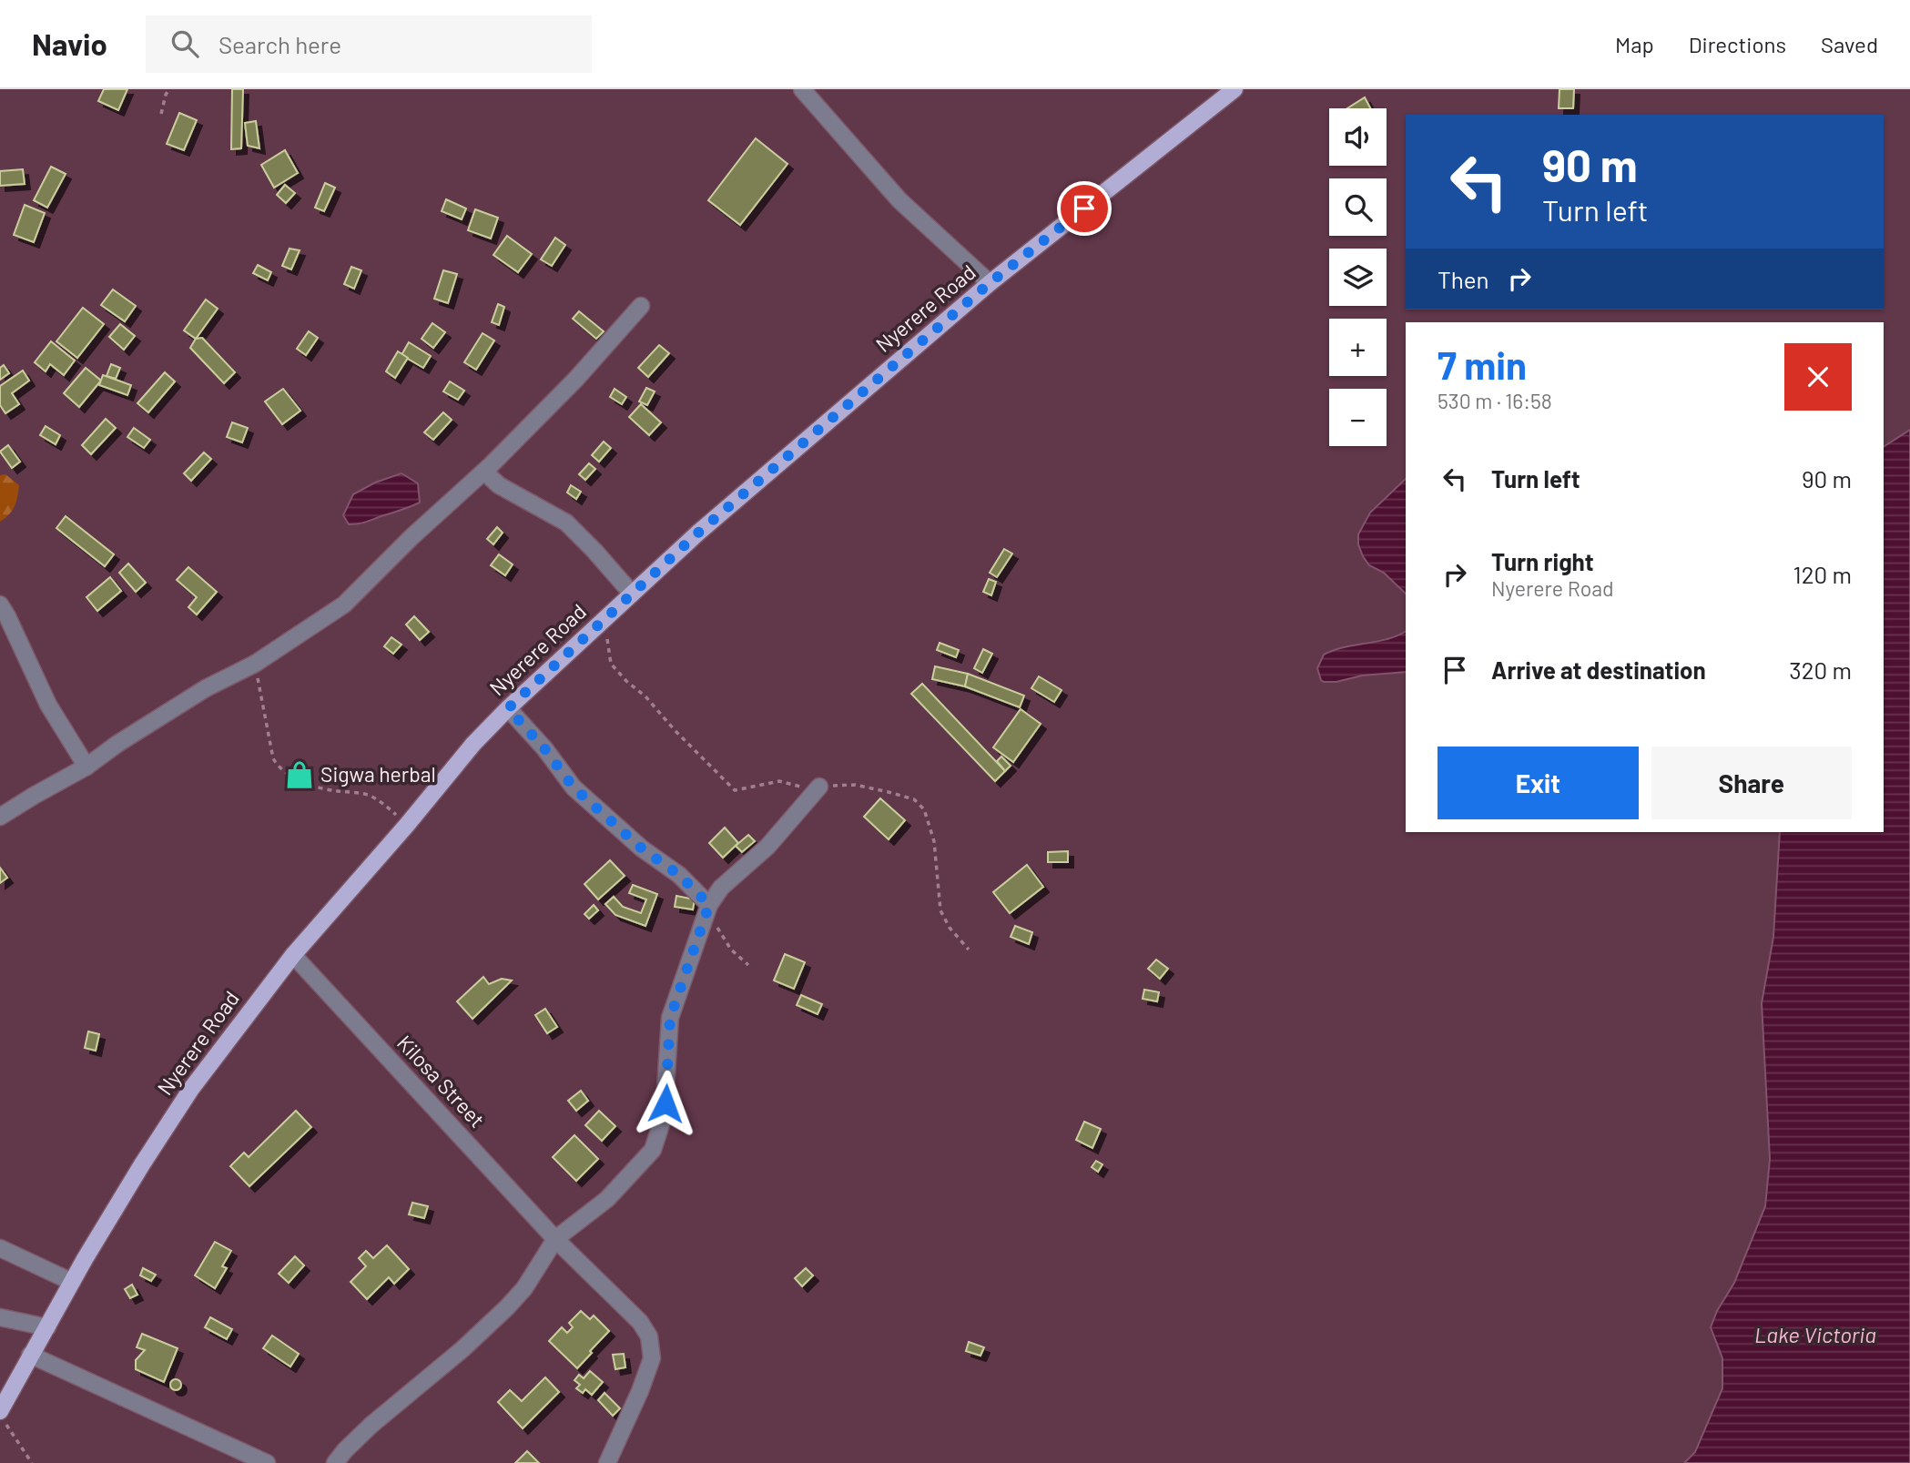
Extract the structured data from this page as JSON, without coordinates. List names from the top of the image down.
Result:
{
  "streets": {
    "main road": ["Nyerere Road"],
    "street": ["Kilosa Street"]
  },
  "crossings": [
    ["Nyerere Road", "Kilosa Street"]
  ],
  "water": ["Lake Victoria"],
  "places": {
    "shop": ["Sigwa herbal"]
  },
  "page": {
    "header": "Navio",
    "search": "Search here",
    "nav": ["Map", "Directions", "Saved"],
    "map_buttons": ["+", "−"],
    "turn": ["90 m", "Turn left"],
    "then": "Then",
    "heading": ["7 min", "530 m · 16:58"],
    "list": [
      {
        "name": "Turn left",
        "value": "90 m"
      },
      {
        "name": "Turn right",
        "note": "Nyerere Road",
        "value": "120 m"
      },
      {
        "name": "Arrive at destination",
        "value": "320 m"
      }
    ],
    "buttons": ["Exit", "Share"]
  }
}
